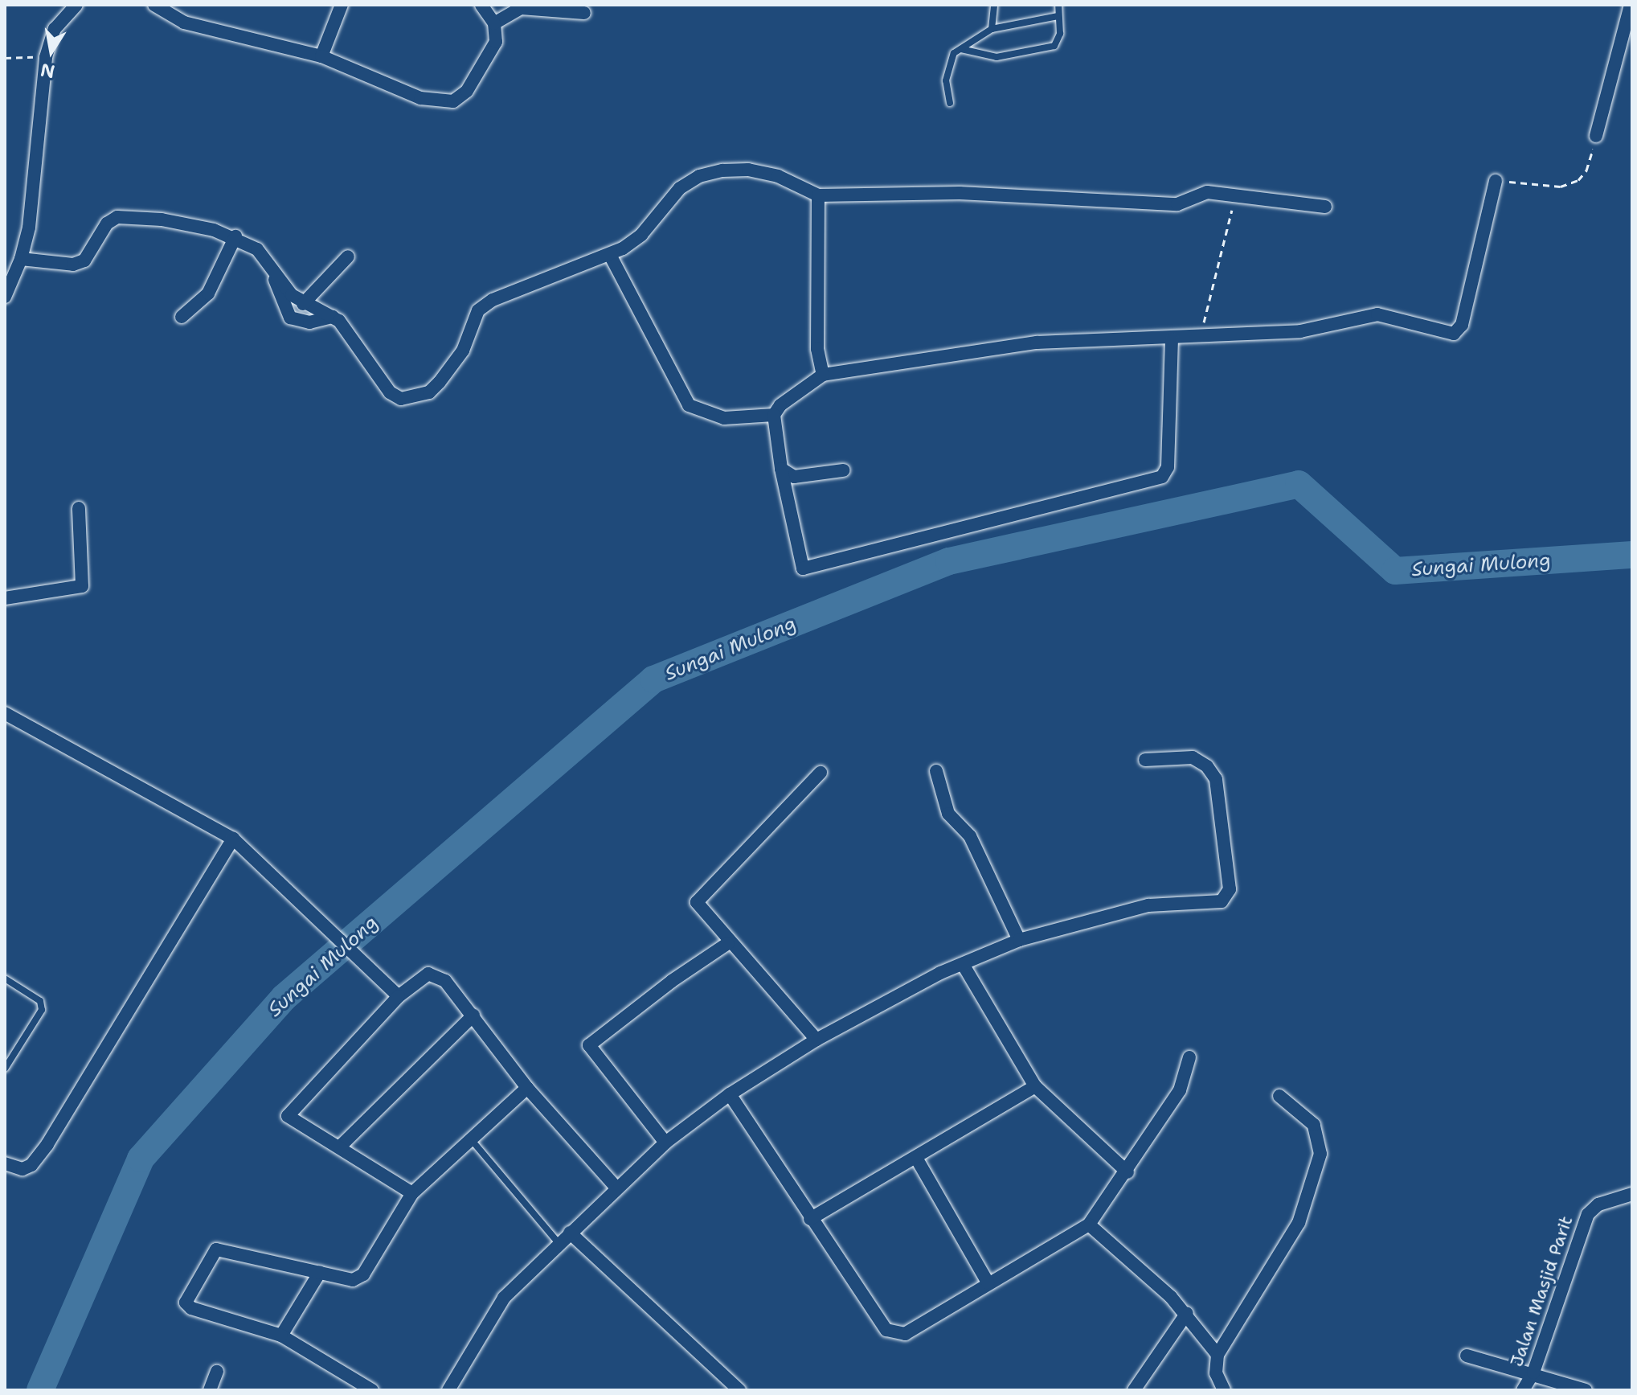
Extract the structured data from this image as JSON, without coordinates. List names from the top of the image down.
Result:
{
  "streets": {
    "street": ["Jalan Masjid Parit"]
  },
  "water": ["Sungai Mulong"],
  "north": "bottom"
}
